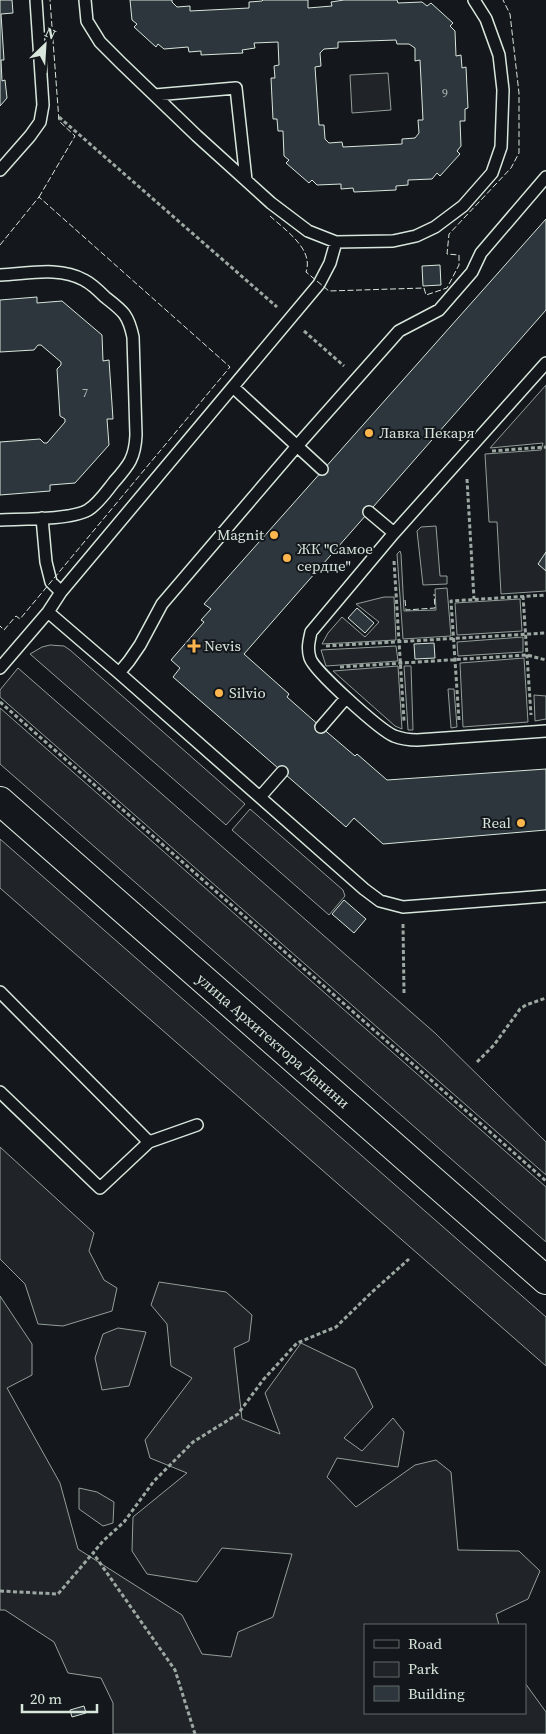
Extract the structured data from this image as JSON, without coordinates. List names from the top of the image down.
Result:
{
  "streets": {
    "street": ["улица Архитектора Данини"]
  },
  "places": {
    "other": [
      "Лавка Пекаря",
      "Magnit",
      "ЖК \"Самое сердце\"",
      "Silvio",
      "Real"
    ],
    "health": ["Nevis"]
  },
  "house_numbers": ["9", "7"],
  "legend": ["Road", "Park", "Building"],
  "scale_bar": "20 m",
  "north": "top right"
}
